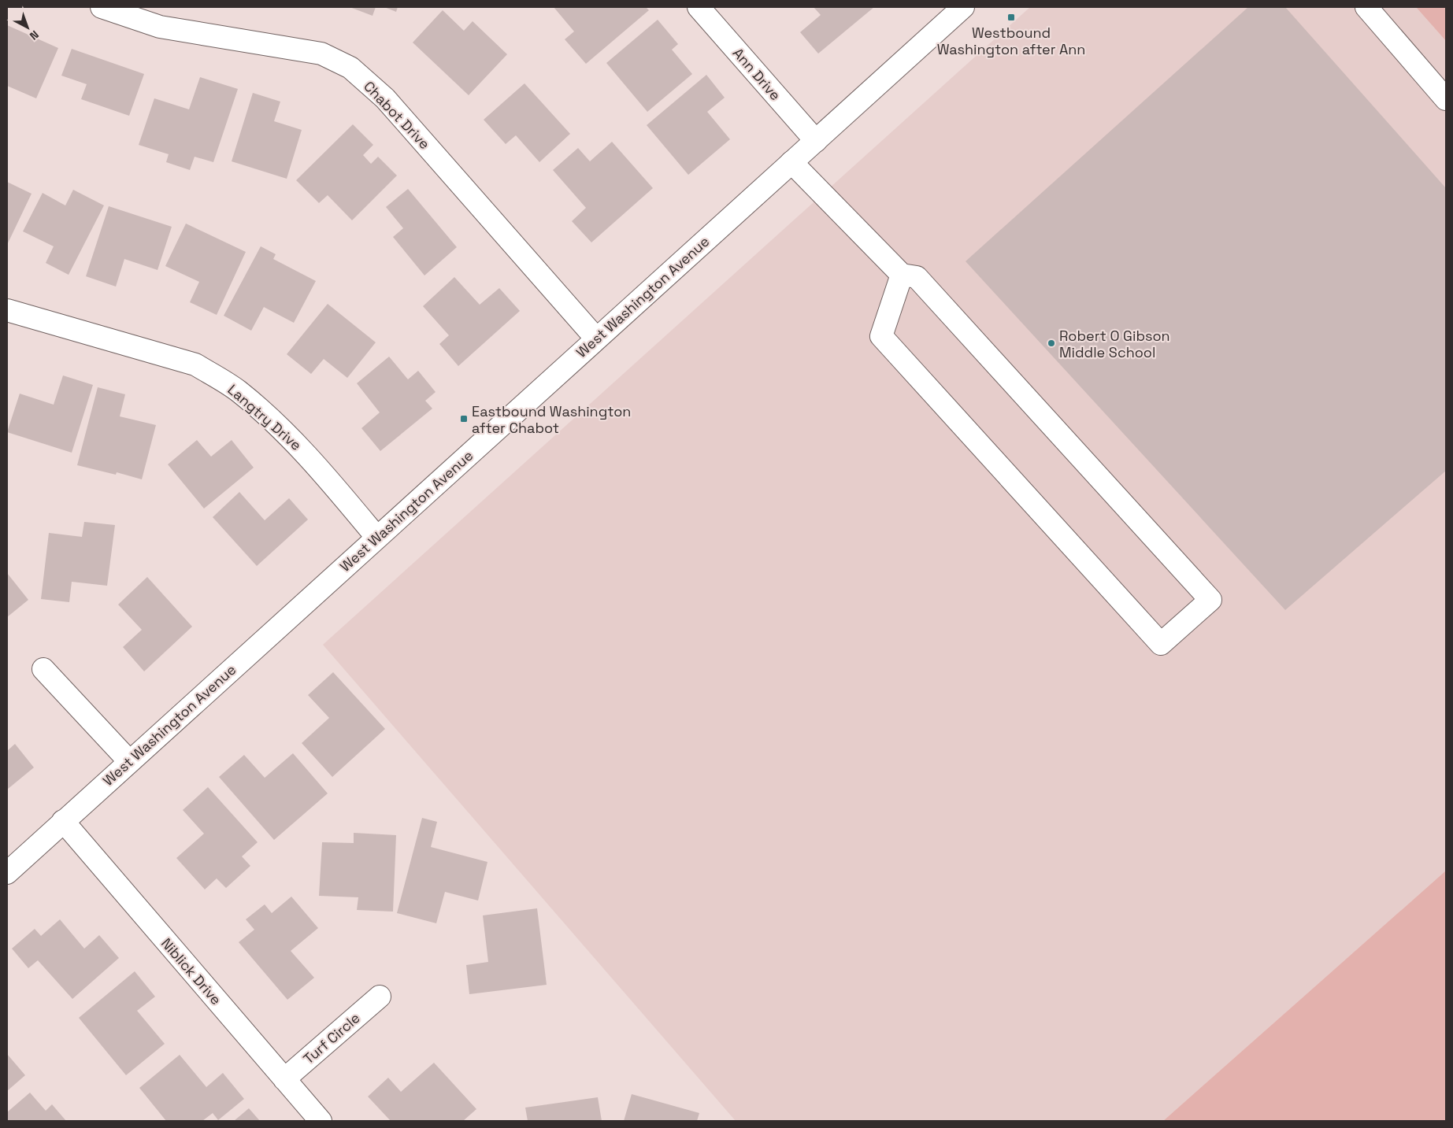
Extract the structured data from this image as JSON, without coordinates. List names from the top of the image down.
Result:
{
  "streets": {
    "street": [
      "Ann Drive",
      "Chabot Drive",
      "West Washington Avenue",
      "Langtry Drive",
      "Niblick Drive",
      "Turf Circle"
    ]
  },
  "crossings": [
    ["Ann Drive", "West Washington Avenue"],
    ["Chabot Drive", "West Washington Avenue"],
    ["West Washington Avenue", "Langtry Drive"],
    ["West Washington Avenue", "Niblick Drive"],
    ["Niblick Drive", "Turf Circle"]
  ],
  "places": {
    "transit": ["Westbound Washington after Ann", "Eastbound Washington after Chabot"],
    "other": ["Robert O Gibson Middle School"]
  },
  "north": "bottom right"
}
